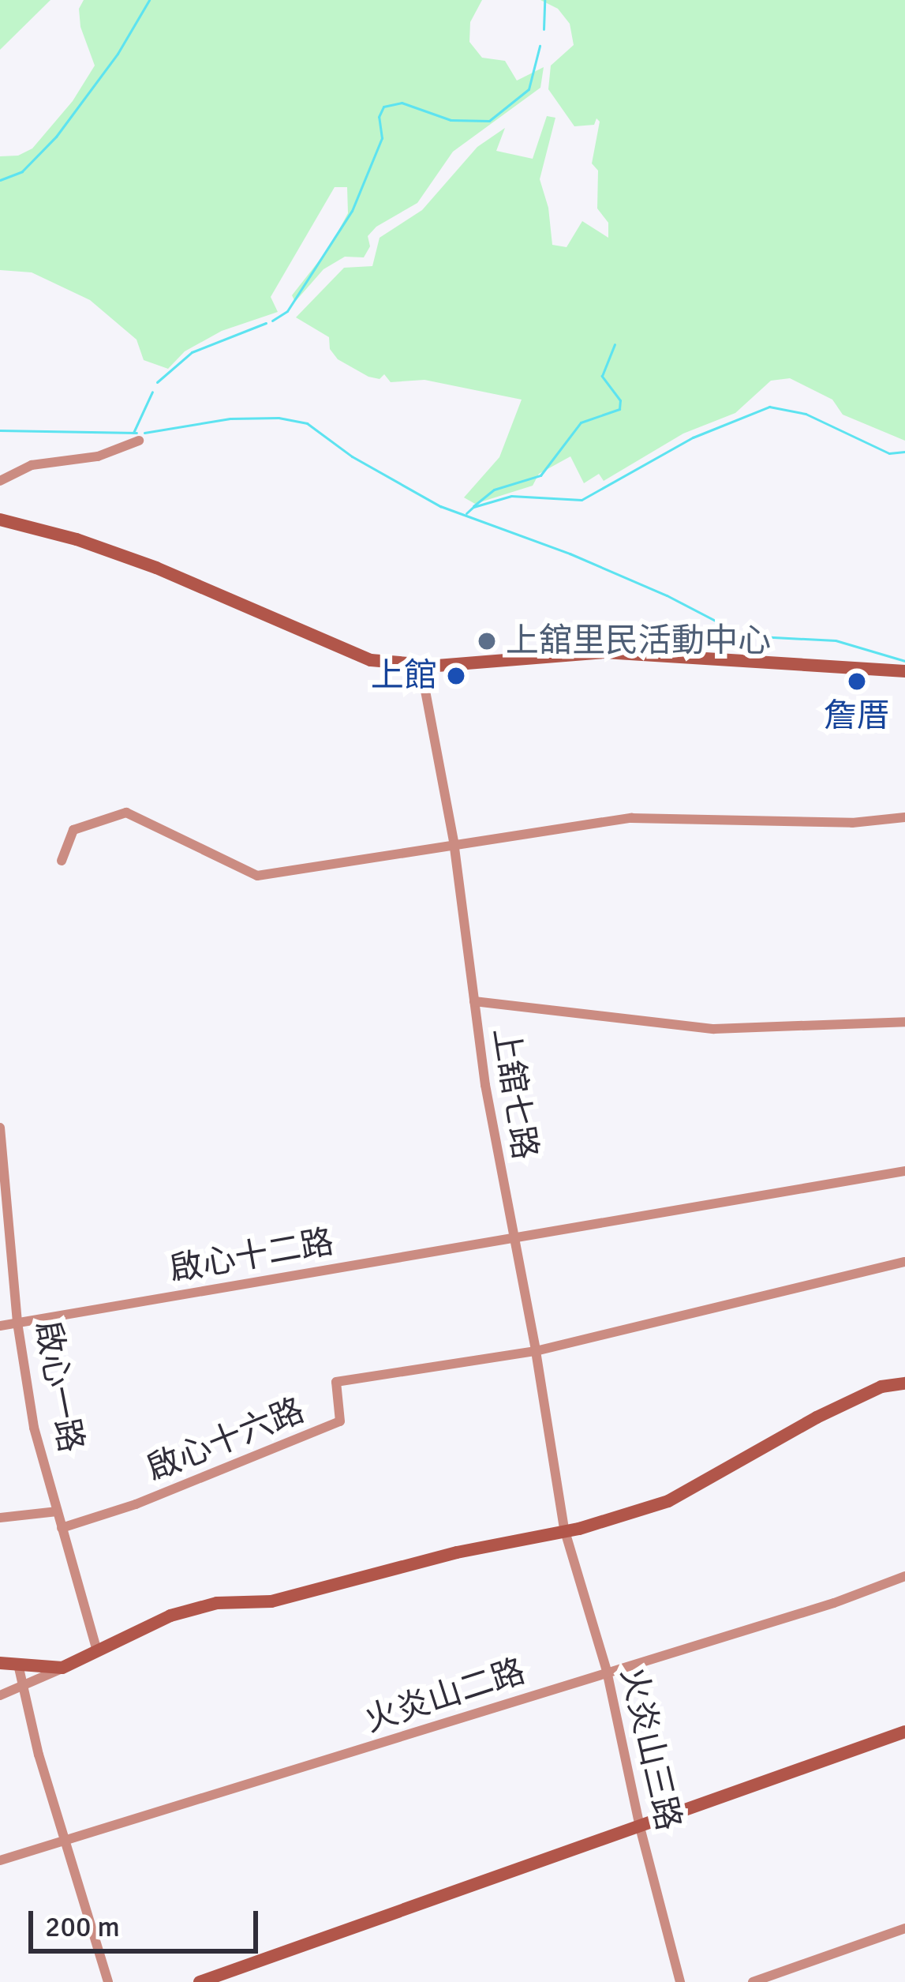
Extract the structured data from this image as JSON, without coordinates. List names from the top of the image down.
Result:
{
  "streets": {
    "street": [
      "上舘七路",
      "啟心十二路",
      "啟心一路",
      "啟心十六路",
      "火炎山二路",
      "火炎山三路"
    ]
  },
  "crossings": [
    ["上舘七路", "啟心十二路"],
    ["上舘七路", "啟心十六路"],
    ["上舘七路", "火炎山三路"],
    ["啟心十二路", "啟心一路"],
    ["啟心一路", "啟心十六路"],
    ["火炎山二路", "火炎山三路"]
  ],
  "places": ["上舘里民活動中心", "上館", "詹厝"],
  "scale_bar": "200 m"
}
